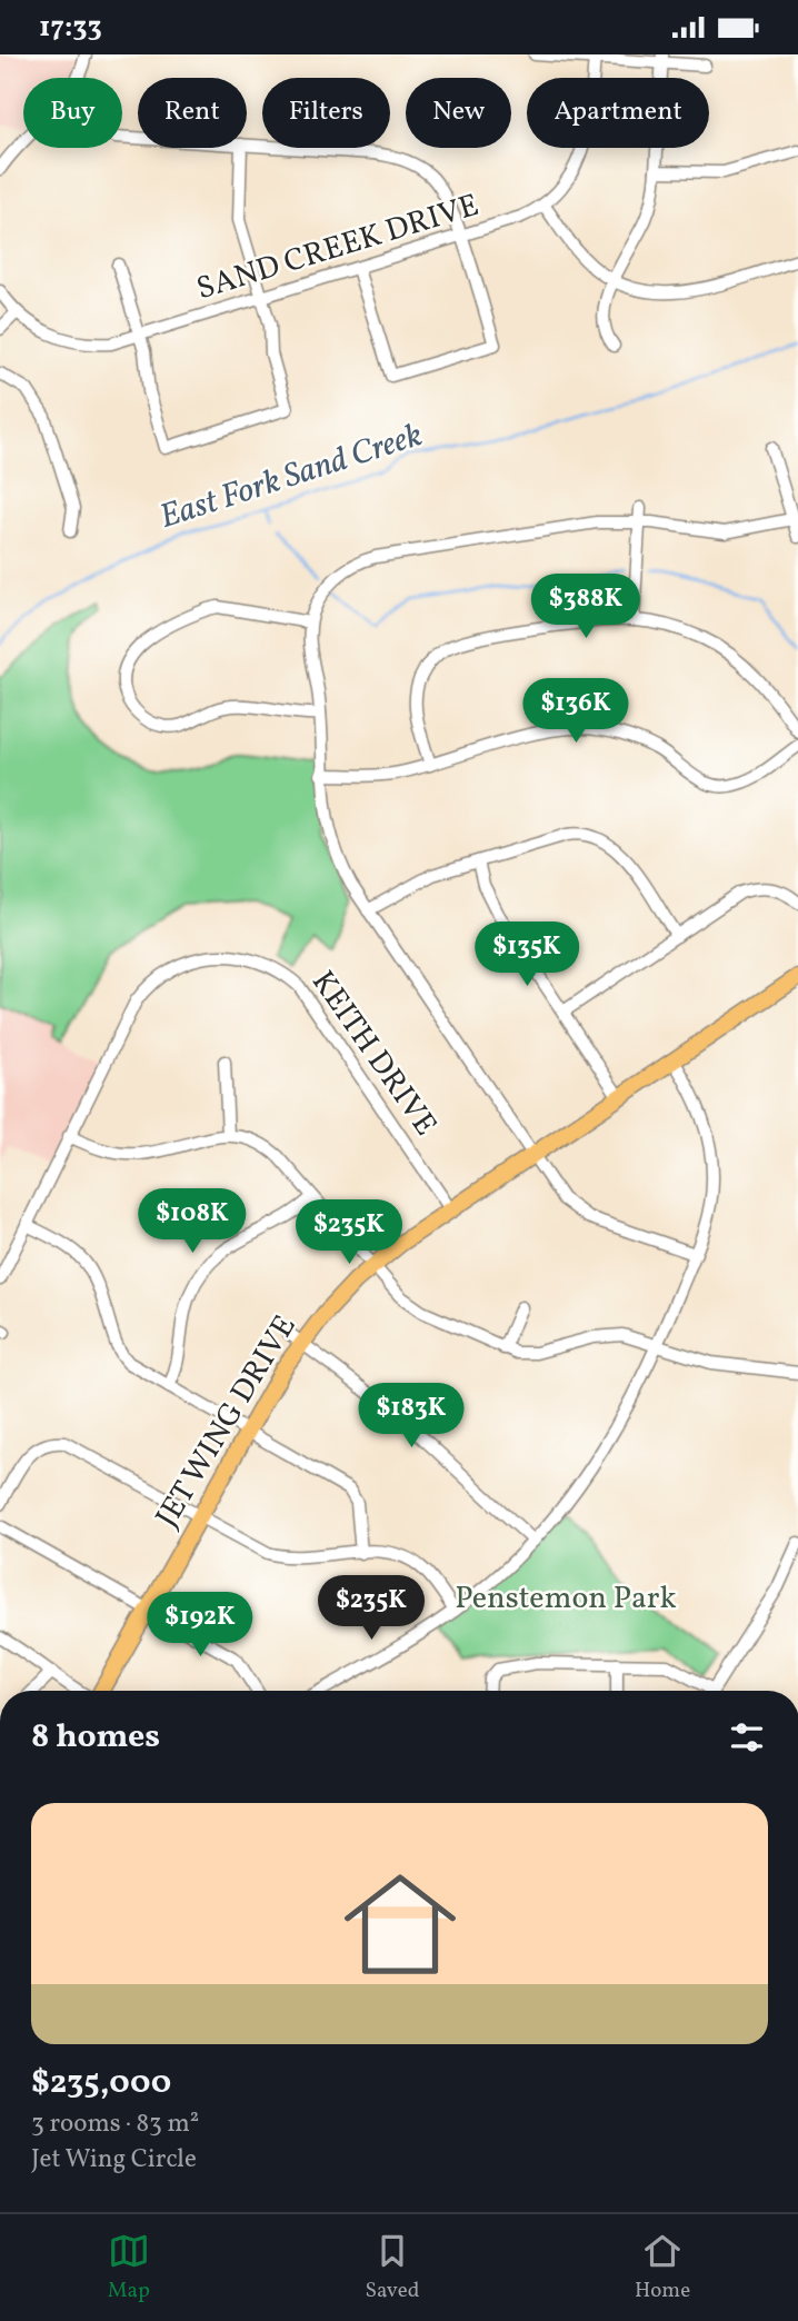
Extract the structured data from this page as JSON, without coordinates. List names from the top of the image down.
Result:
{
  "streets": {
    "main road": ["JET WING DRIVE"],
    "street": ["SAND CREEK DRIVE", "KEITH DRIVE"]
  },
  "crossings": [
    ["KEITH DRIVE", "JET WING DRIVE"]
  ],
  "water": ["East Fork Sand Creek"],
  "parks": ["Penstemon Park"],
  "page": {
    "status": "17:33",
    "chip": [
      "Buy",
      "Rent",
      "Filters",
      "New",
      "Apartment"
    ],
    "price": [
      "$388K",
      "$136K",
      "$135K",
      "$108K",
      "$235K",
      "$183K",
      "$235K",
      "$192K"
    ],
    "heading": "8 homes",
    "list": [
      {
        "name": "$235,000",
        "note": "3 rooms · 83 m² · Jet Wing Circle"
      }
    ],
    "tabs": ["Map", "Saved", "Home"]
  }
}
